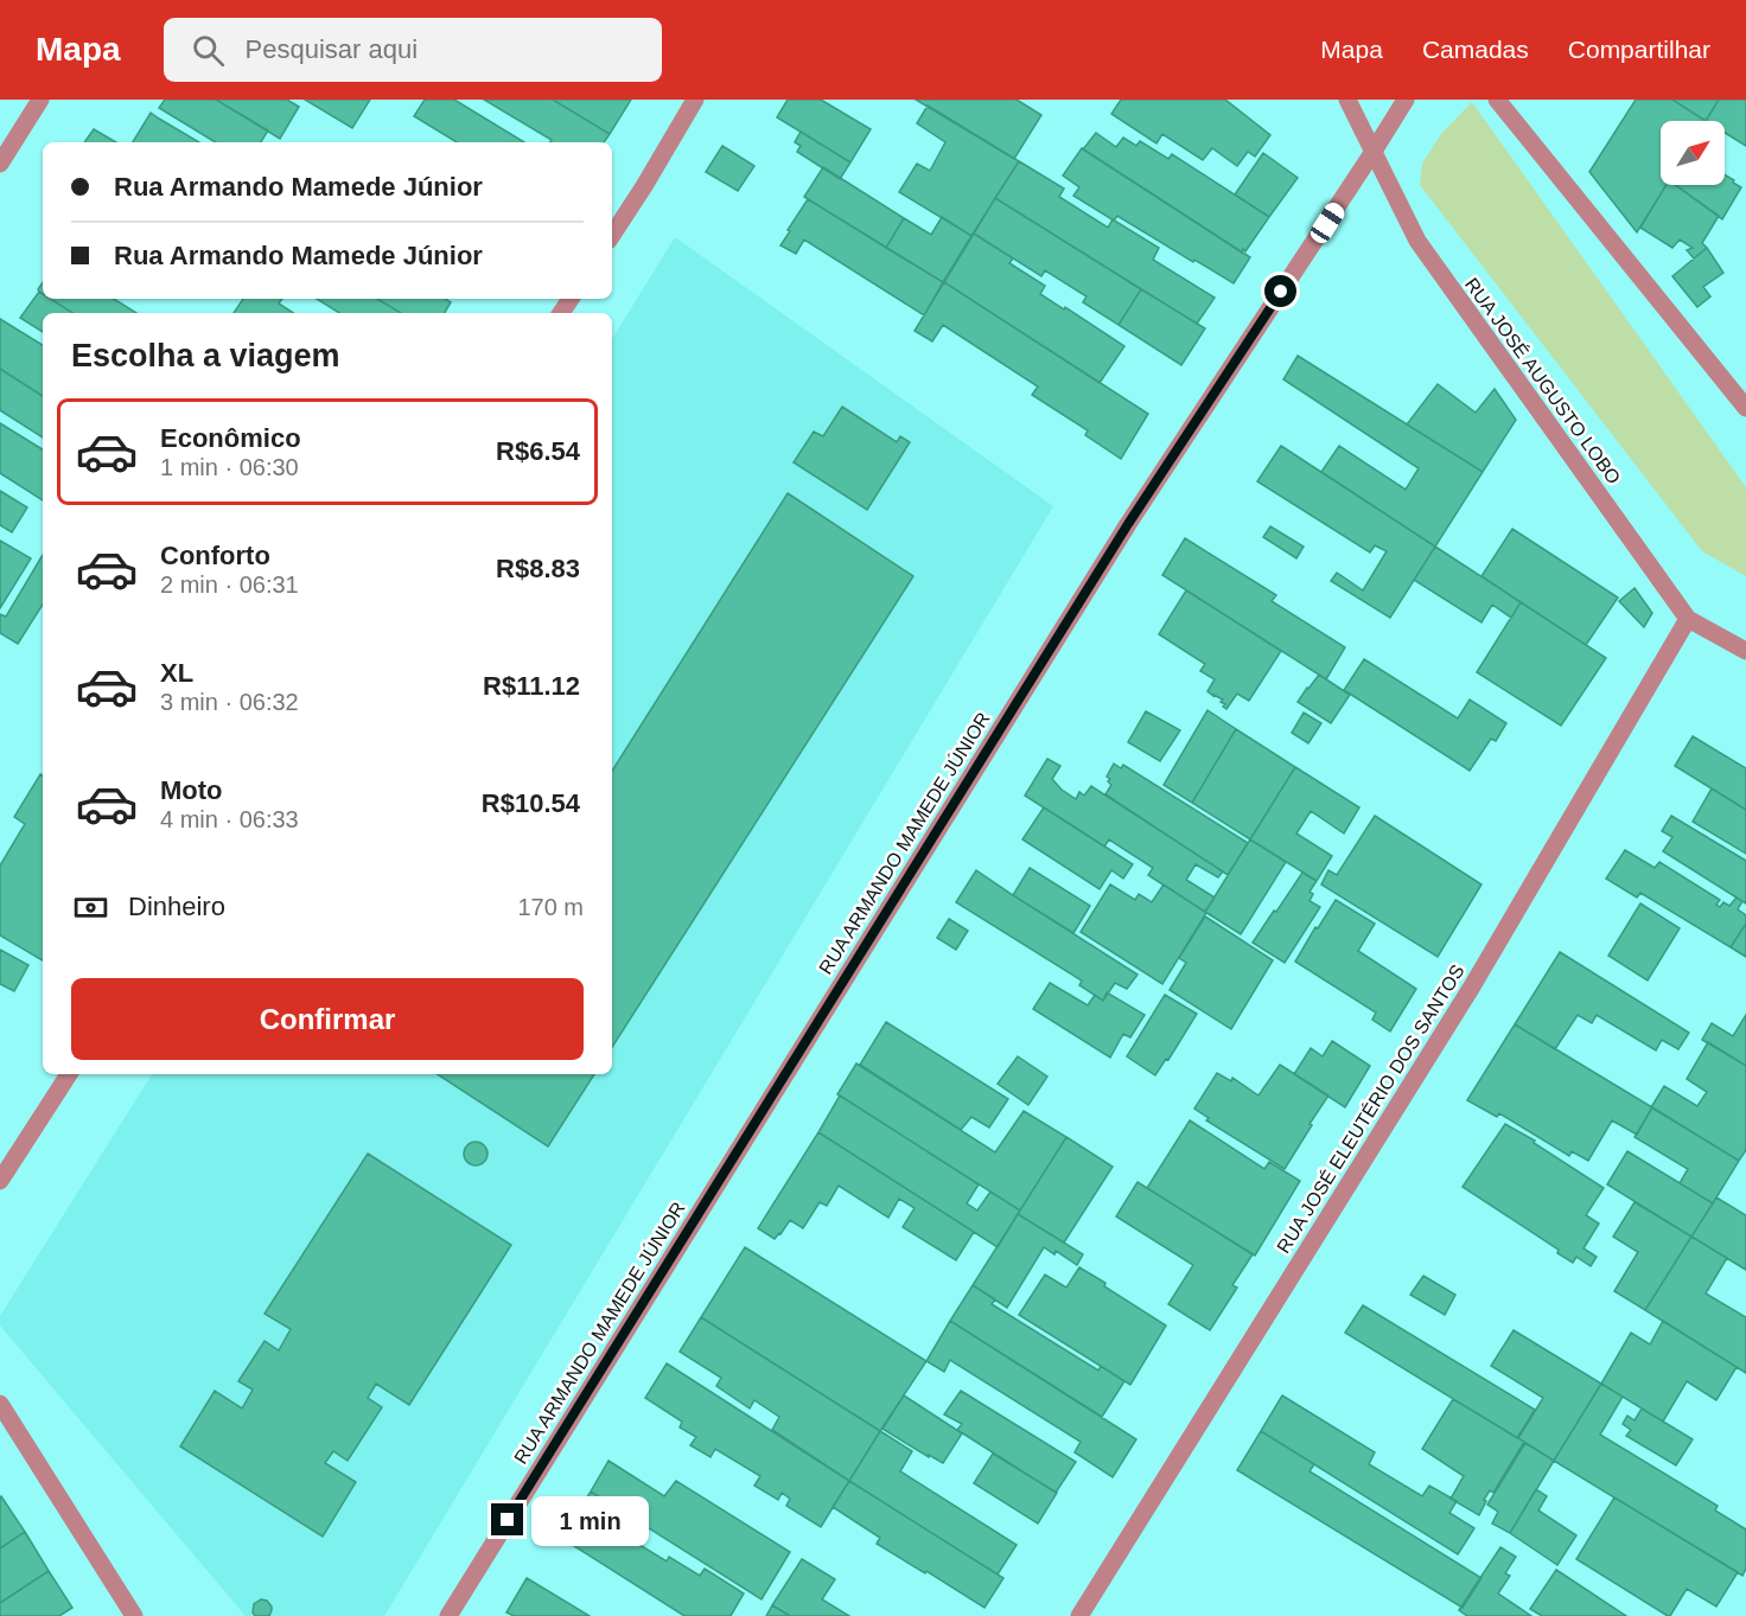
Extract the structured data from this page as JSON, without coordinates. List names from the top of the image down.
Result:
{
  "streets": {
    "street": ["RUA JOSÉ AUGUSTO LOBO", "RUA ARMANDO MAMEDE JÚNIOR", "RUA JOSÉ ELEUTÉRIO DOS SANTOS"]
  },
  "crossings": [
    ["RUA JOSÉ AUGUSTO LOBO", "RUA ARMANDO MAMEDE JÚNIOR"],
    ["RUA JOSÉ AUGUSTO LOBO", "RUA JOSÉ ELEUTÉRIO DOS SANTOS"]
  ],
  "north": "top right",
  "page": {
    "header": "Mapa",
    "search": "Pesquisar aqui",
    "nav": ["Mapa", "Camadas", "Compartilhar"],
    "banner": ["Rua Armando Mamede Júnior", "Rua Armando Mamede Júnior"],
    "heading": "Escolha a viagem",
    "list": [
      {
        "name": "Econômico",
        "note": "1 min · 06:30",
        "value": "R$6.54"
      },
      {
        "name": "Conforto",
        "note": "2 min · 06:31",
        "value": "R$8.83"
      },
      {
        "name": "XL",
        "note": "3 min · 06:32",
        "value": "R$11.12"
      },
      {
        "name": "Moto",
        "note": "4 min · 06:33",
        "value": "R$10.54"
      }
    ],
    "pay": ["Dinheiro", "170 m"],
    "buttons": "Confirmar",
    "bubble": "1 min"
  }
}
